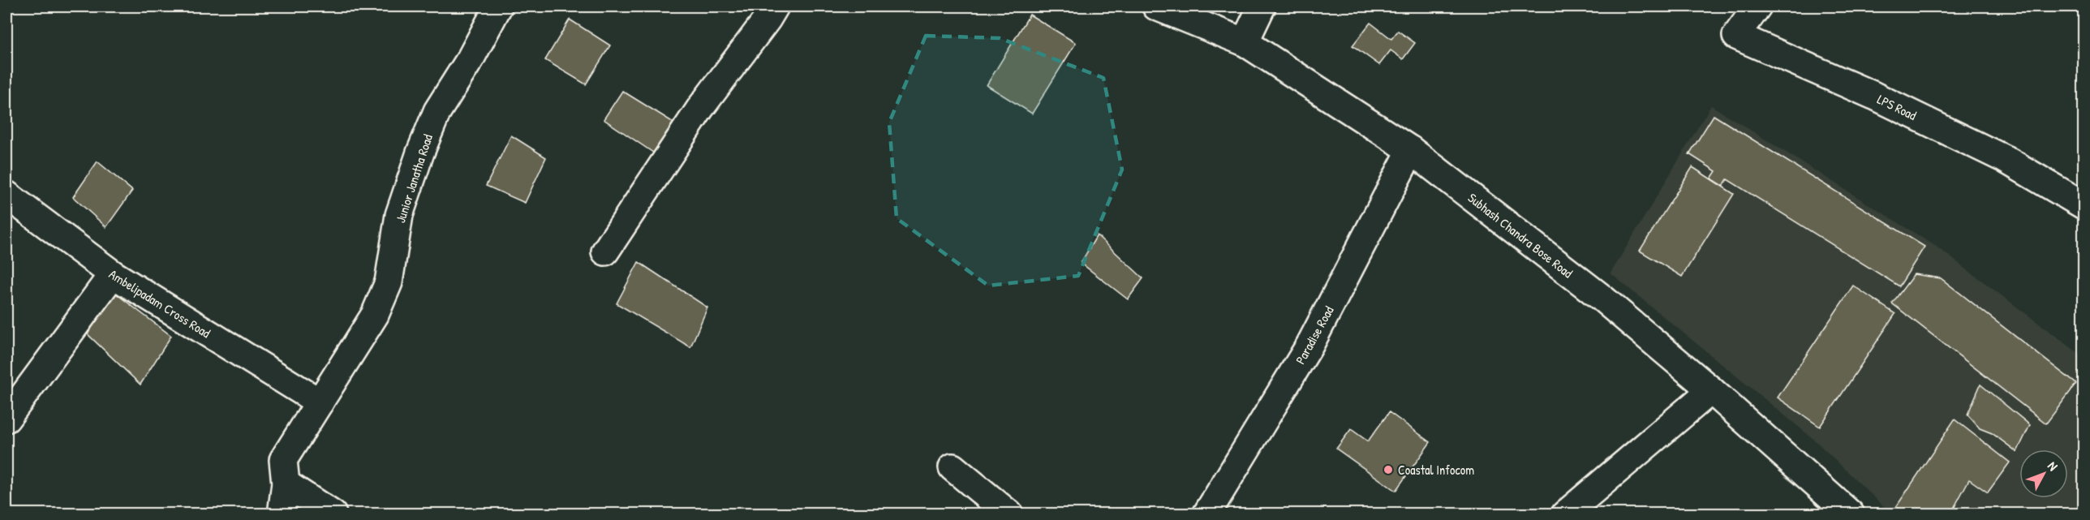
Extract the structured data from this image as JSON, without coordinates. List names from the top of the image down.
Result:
{
  "streets": {
    "street": [
      "LPS Road",
      "Junior Janatha Road",
      "Subhash Chandra Bose Road",
      "Ambelipadam Cross Road",
      "Paradise Road"
    ]
  },
  "crossings": [
    ["Junior Janatha Road", "Ambelipadam Cross Road"],
    ["Subhash Chandra Bose Road", "Paradise Road"]
  ],
  "places": ["Coastal Infocom"],
  "north": "top right"
}
